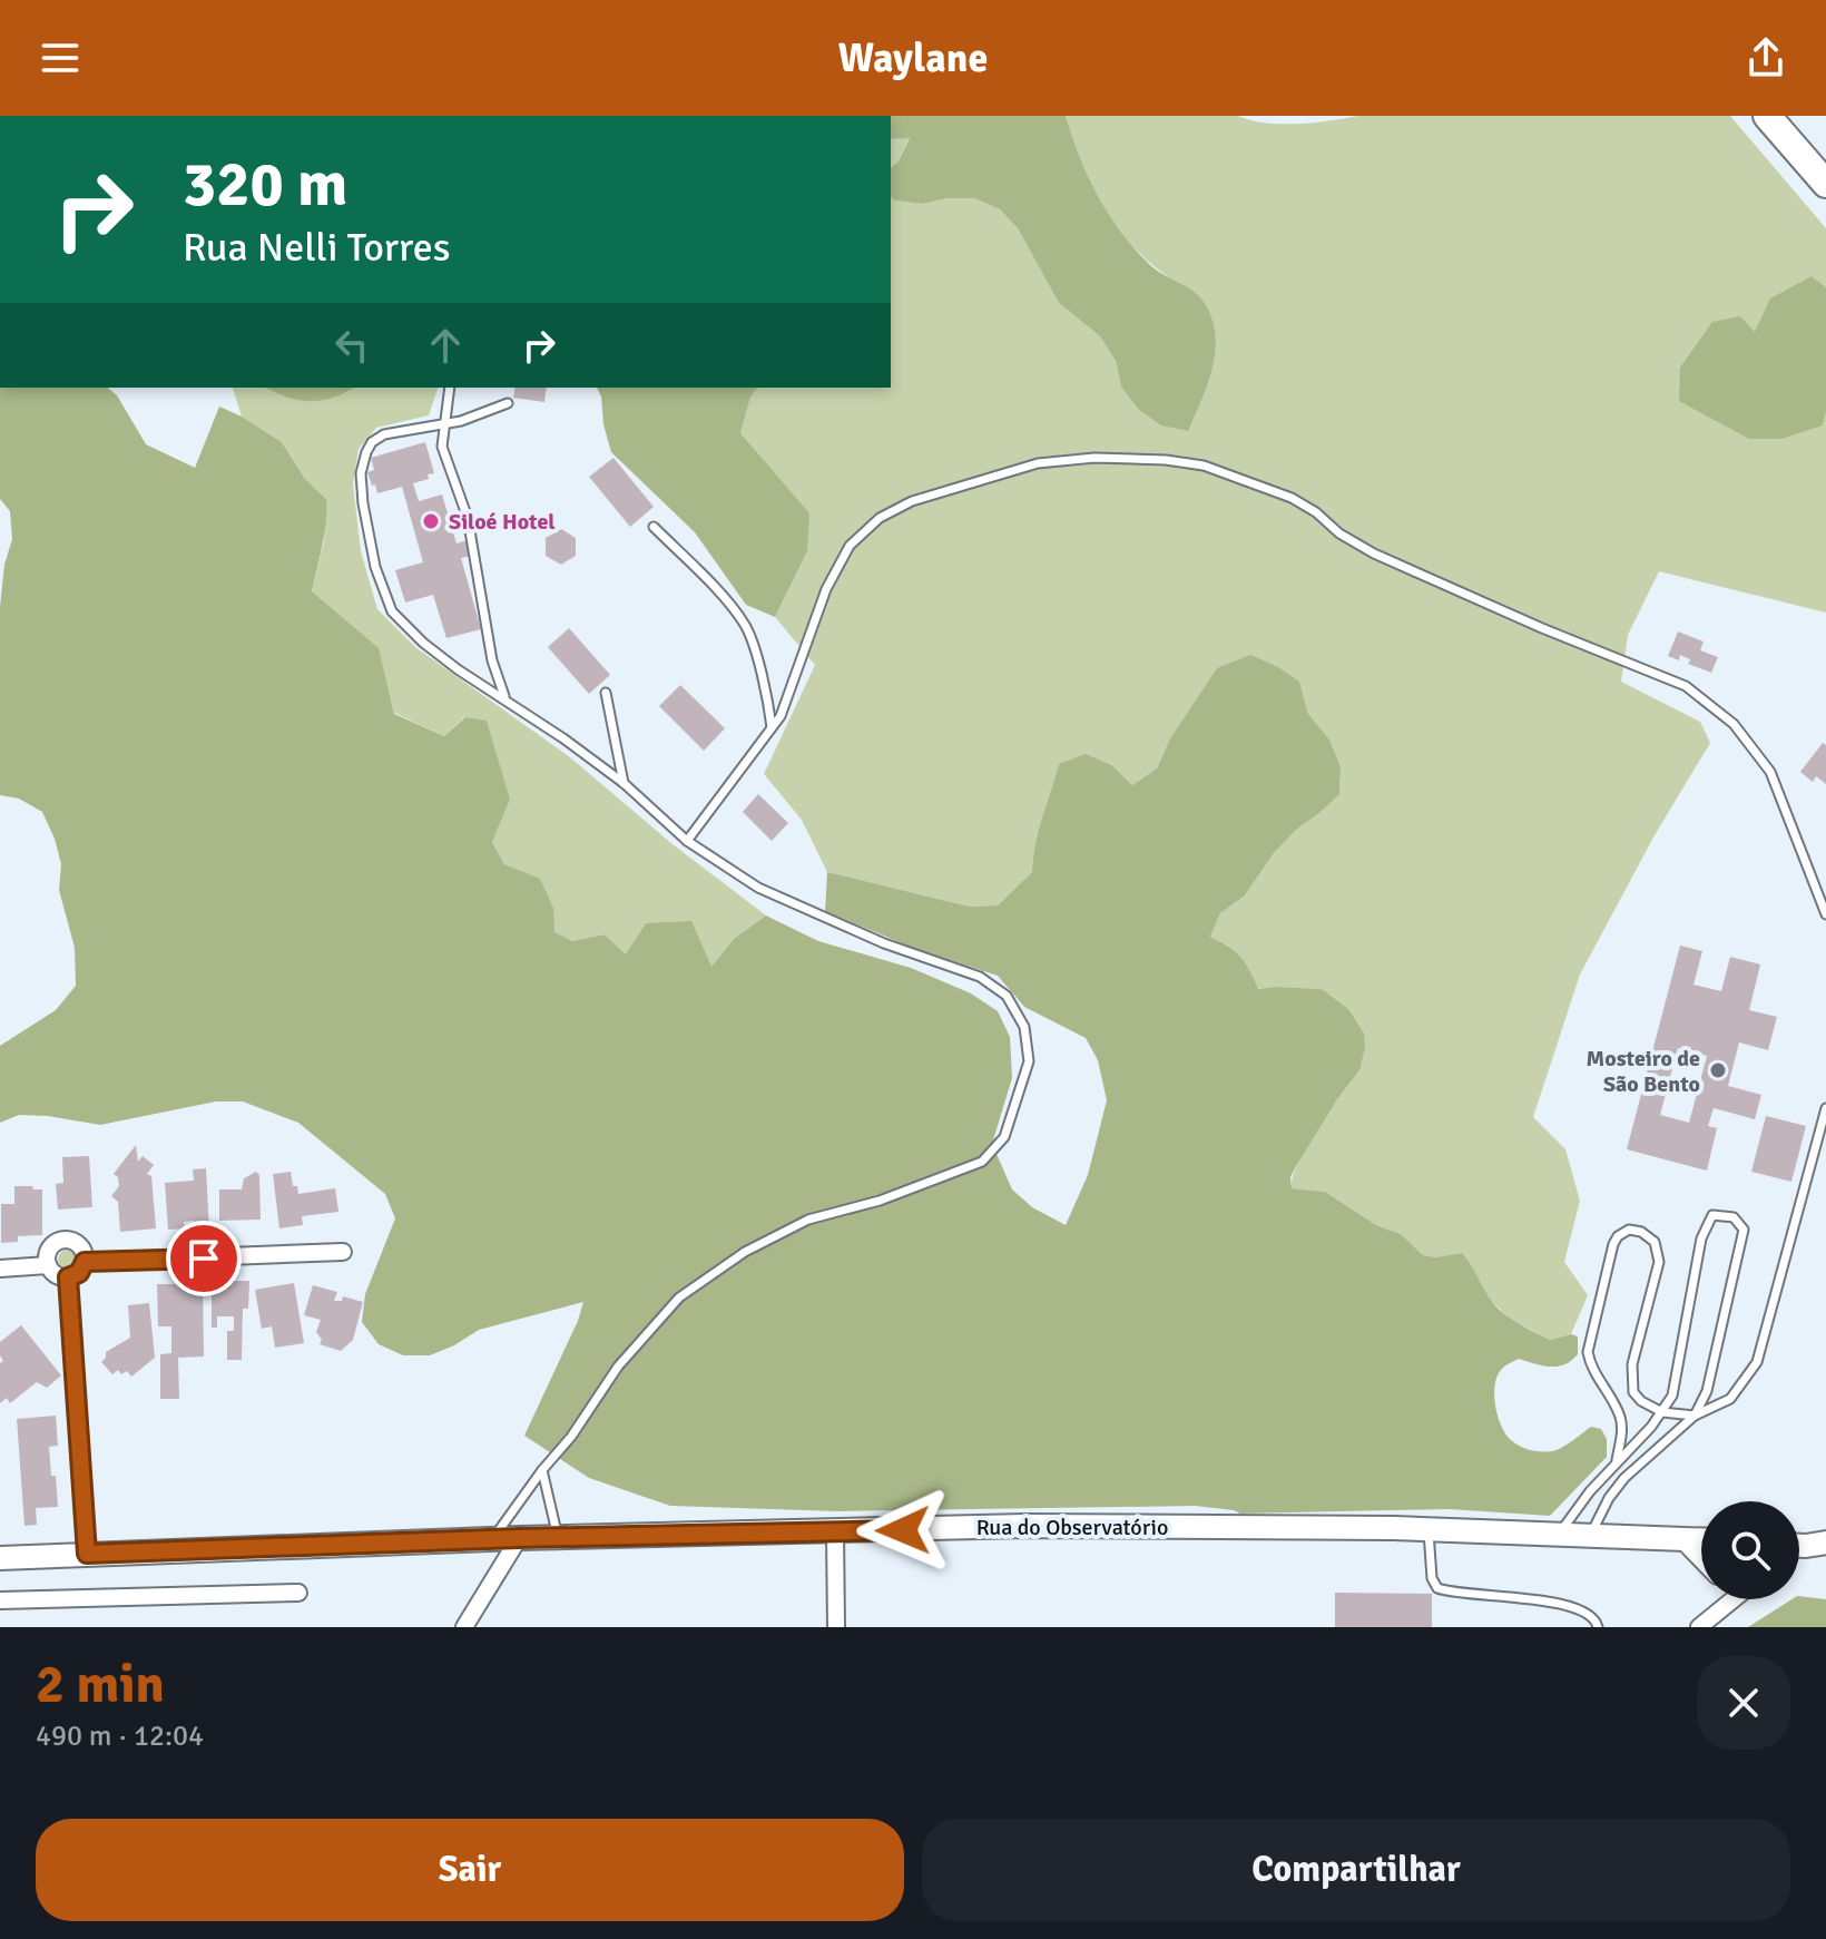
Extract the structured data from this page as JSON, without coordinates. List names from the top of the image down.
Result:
{
  "streets": {
    "street": ["Rua do Observatório"]
  },
  "places": ["Siloé Hotel", "Mosteiro de São Bento"],
  "page": {
    "header": "Waylane",
    "turn": ["320 m", "Rua Nelli Torres"],
    "heading": ["2 min", "490 m · 12:04"],
    "buttons": ["Sair", "Compartilhar"]
  }
}
